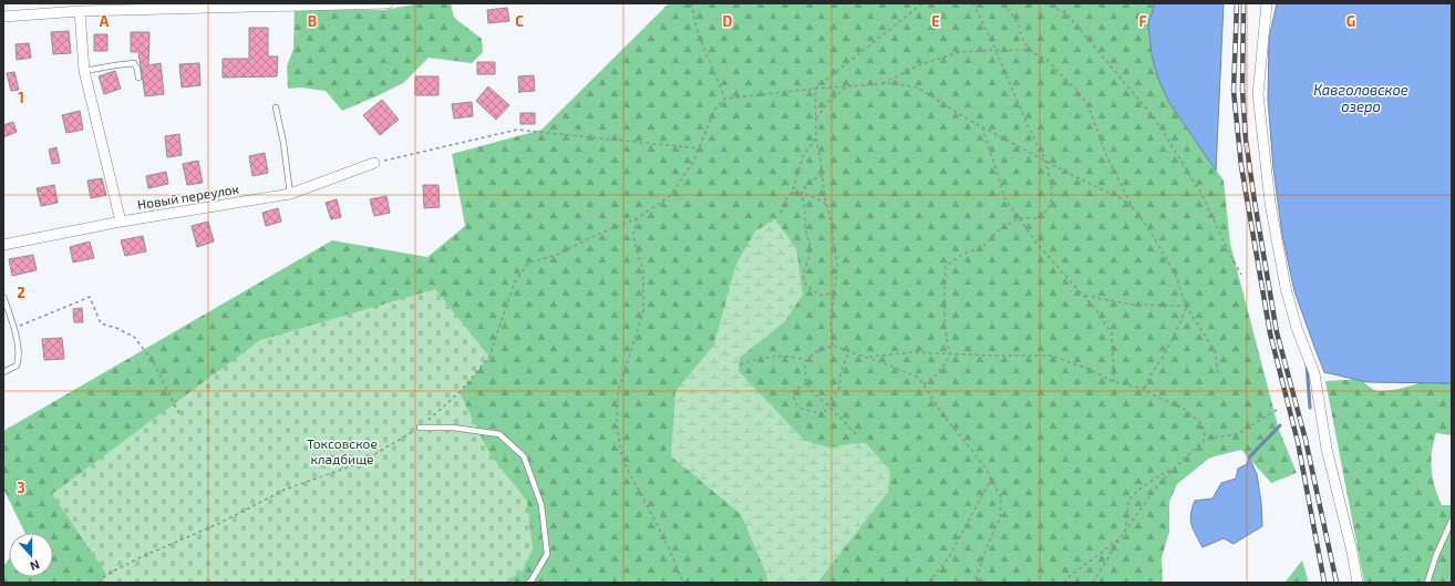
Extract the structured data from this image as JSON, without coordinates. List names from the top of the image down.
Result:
{
  "streets": {
    "street": ["Новый переулок"]
  },
  "water": ["Кавголовское озеро"],
  "parks": ["Токсовское кладбище"],
  "north": "bottom",
  "grid": {
    "columns": [
      "A",
      "B",
      "C",
      "D",
      "E",
      "F",
      "G"
    ],
    "rows": ["1", "2", "3"]
  }
}
